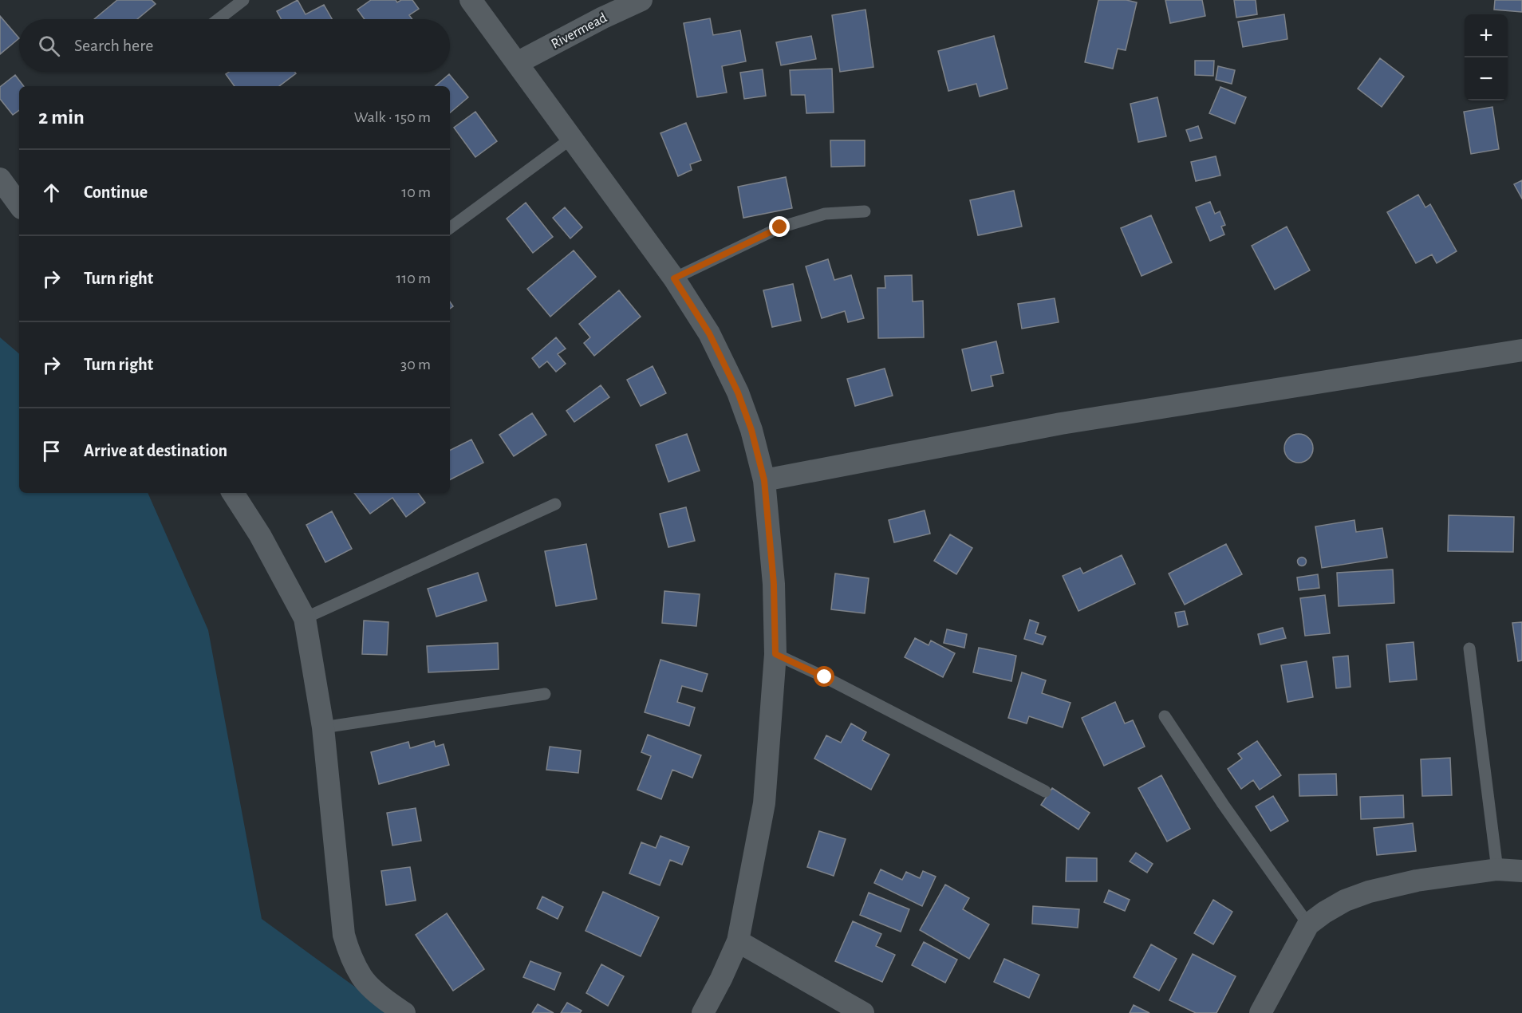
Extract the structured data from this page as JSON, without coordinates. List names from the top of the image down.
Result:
{
  "streets": {
    "street": ["Rivermead"]
  },
  "page": {
    "map_buttons": ["+", "−"],
    "search": "Search here",
    "heading": ["2 min", "Walk · 150 m"],
    "list": [
      ["Continue", "10 m"],
      ["Turn right", "110 m"],
      ["Turn right", "30 m"],
      "Arrive at destination"
    ]
  }
}
